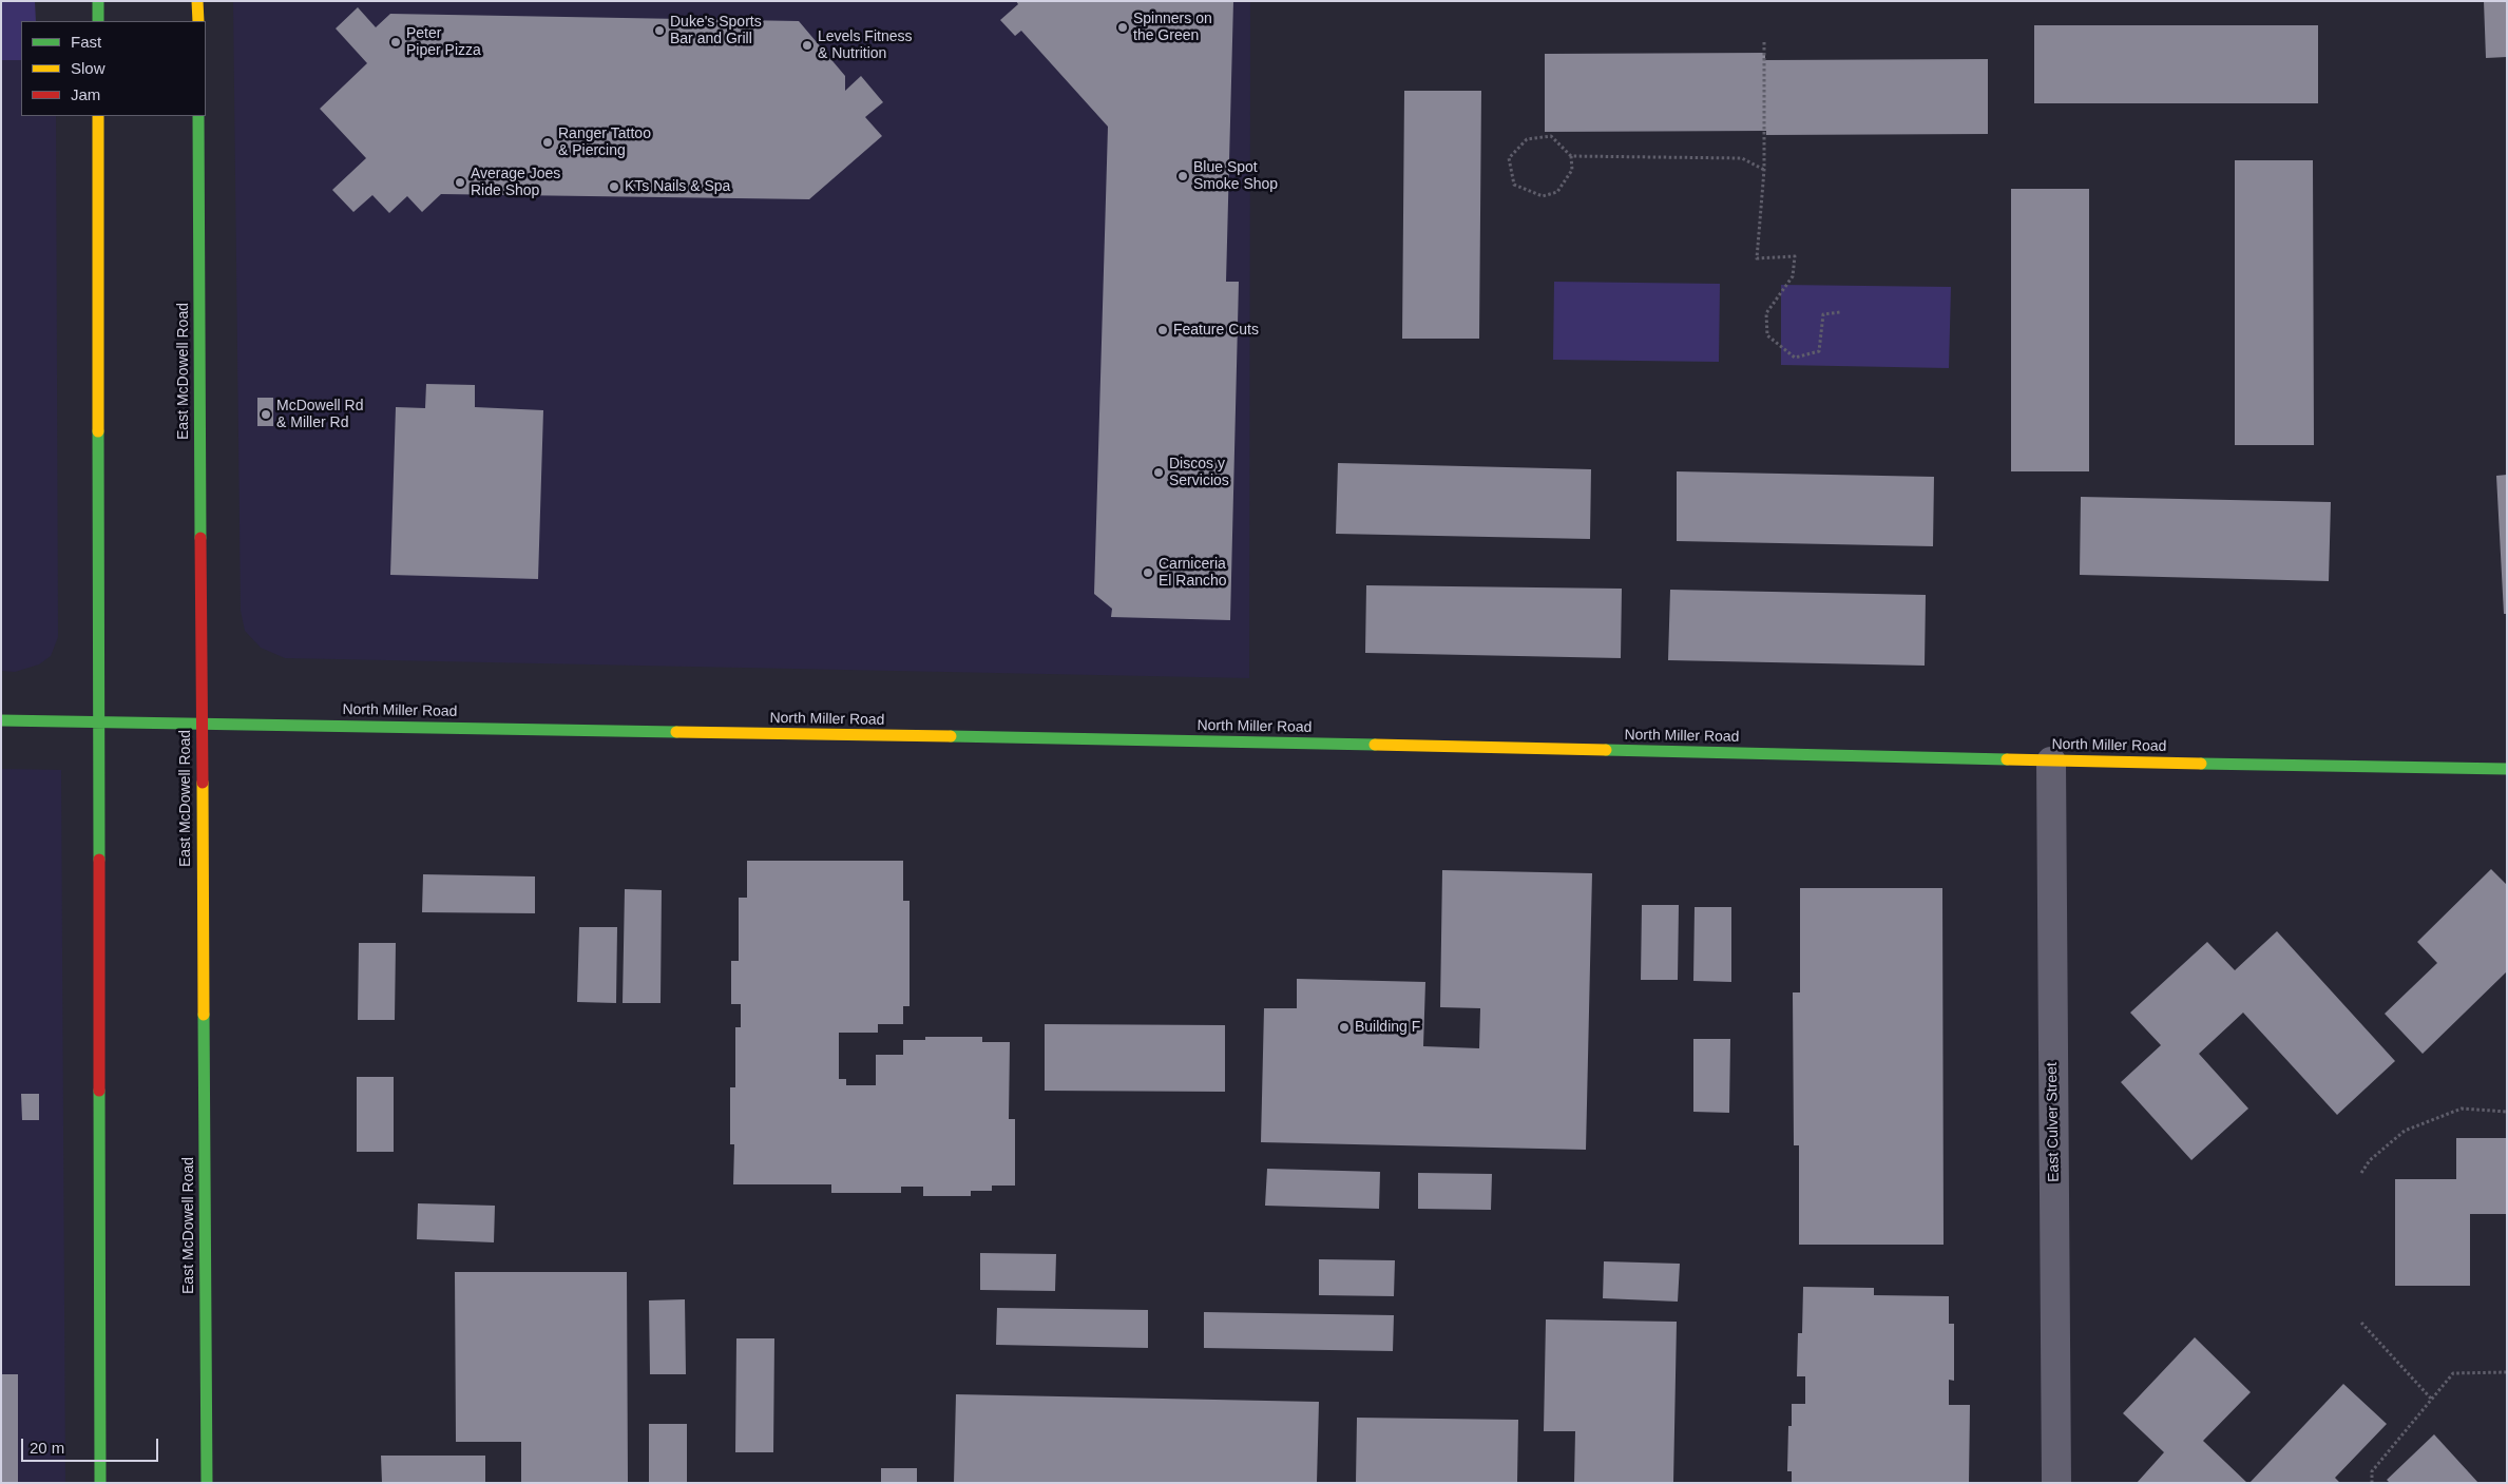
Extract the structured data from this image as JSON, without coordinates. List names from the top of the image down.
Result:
{
  "streets": {
    "main road": ["East McDowell Road", "North Miller Road"],
    "street": ["East Culver Street"]
  },
  "crossings": [
    ["East McDowell Road", "North Miller Road"],
    ["North Miller Road", "East Culver Street"]
  ],
  "places": [
    "Spinners on the Green",
    "Duke's Sports Bar and Grill",
    "Peter Piper Pizza",
    "Levels Fitness & Nutrition",
    "Ranger Tattoo & Piercing",
    "Blue Spot Smoke Shop",
    "Average Joes Ride Shop",
    "KTs Nails & Spa",
    "Feature Cuts",
    "McDowell Rd & Miller Rd",
    "Discos y Servicios",
    "Carniceria El Rancho",
    "Building F"
  ],
  "legend": ["Fast", "Slow", "Jam"],
  "scale_bar": "20 m"
}
